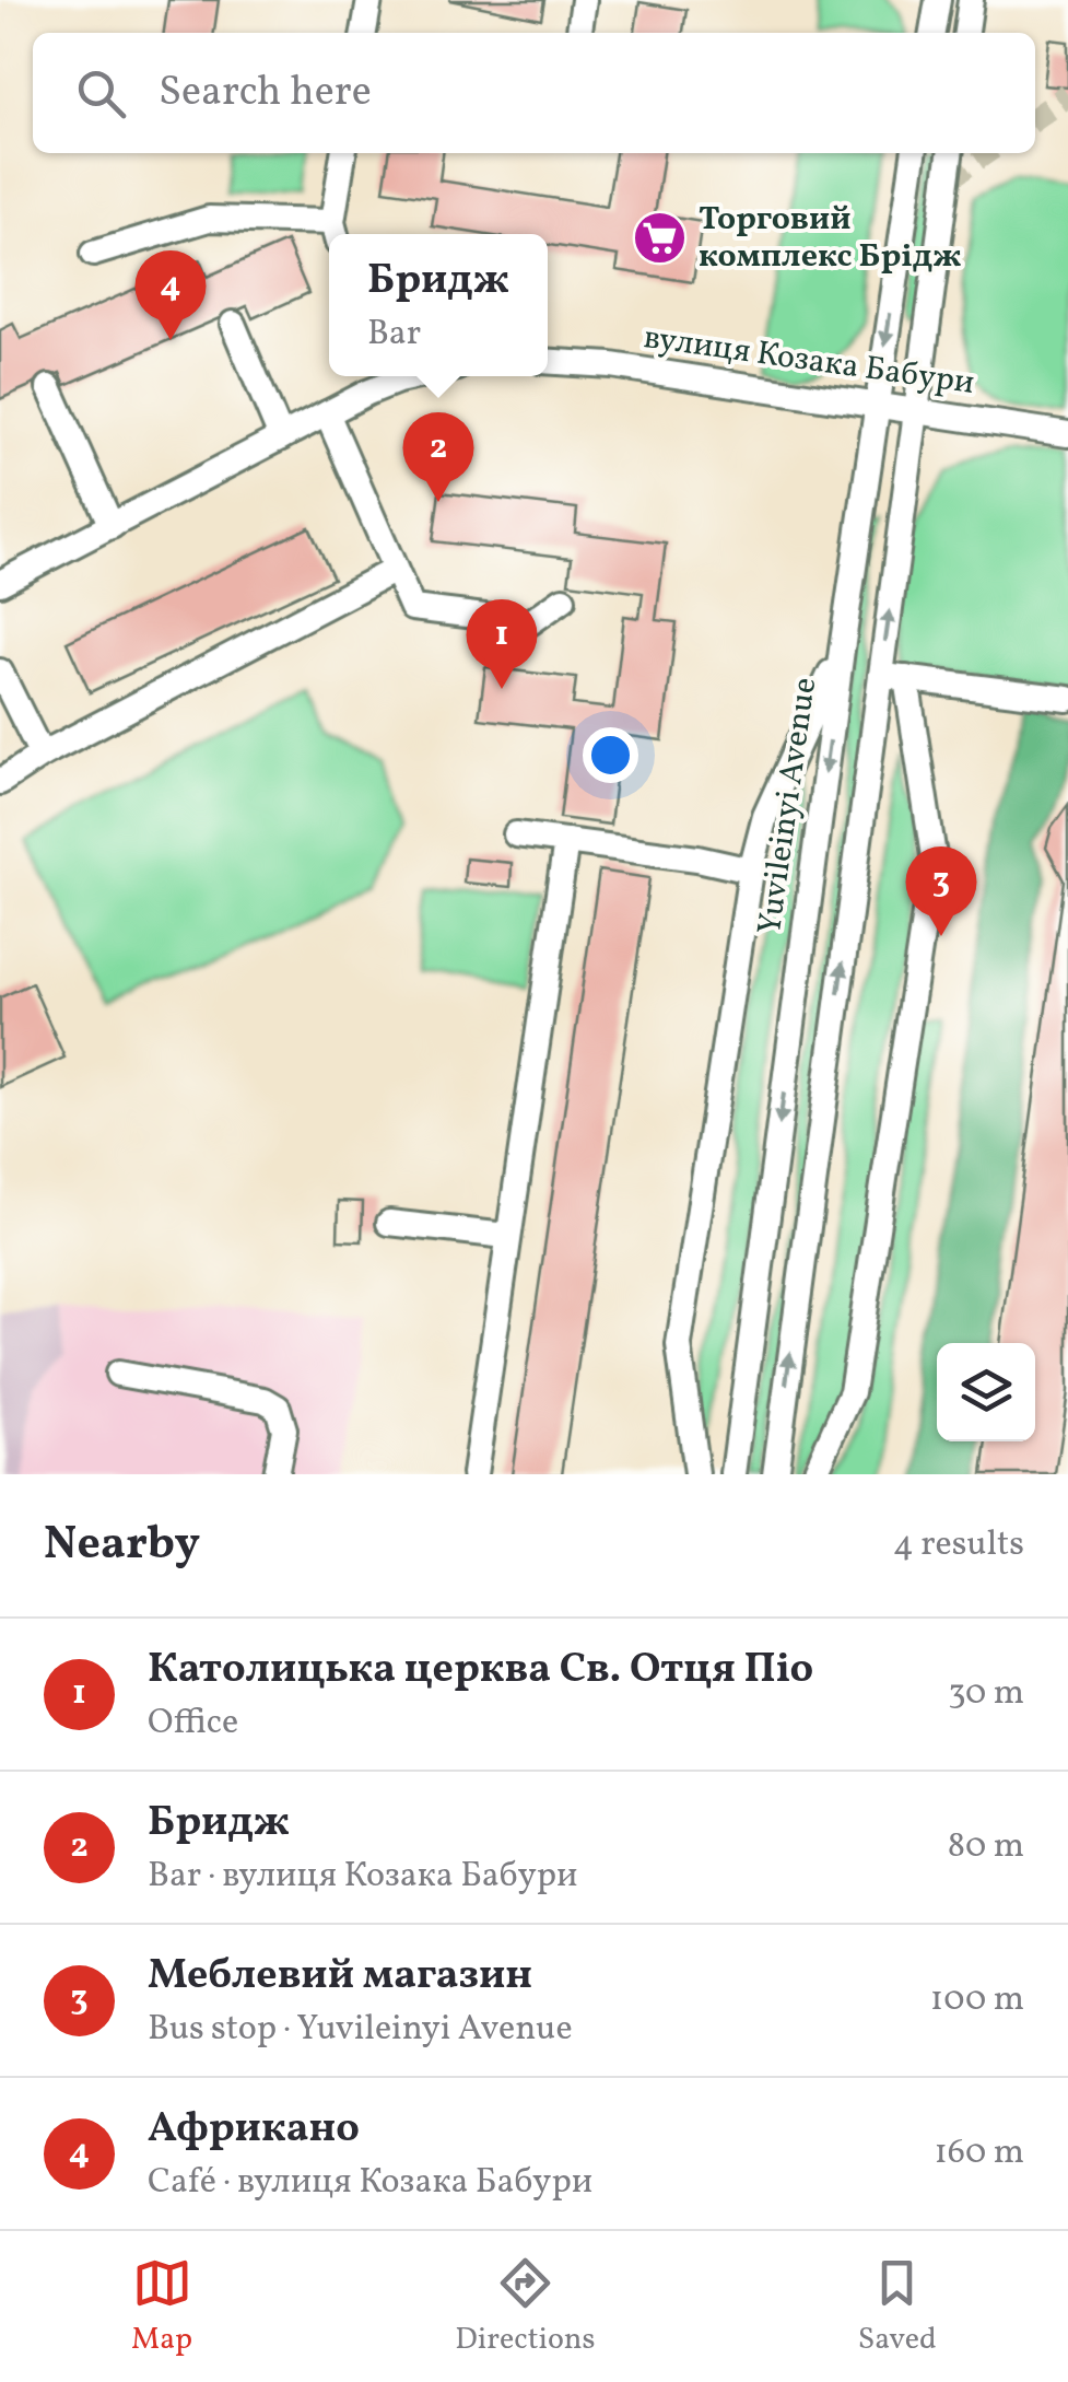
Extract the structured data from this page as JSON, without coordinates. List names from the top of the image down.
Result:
{
  "streets": {
    "street": ["вулиця Козака Бабури", "Yuvileinyi Avenue"]
  },
  "crossings": [
    ["вулиця Козака Бабури", "Yuvileinyi Avenue"]
  ],
  "places": {
    "supermarket": ["Торговий комплекс Брідж"]
  },
  "page": {
    "search": "Search here",
    "popup": ["Бридж", "Bar"],
    "pins": [
      "4",
      "2",
      "1",
      "3"
    ],
    "heading": ["Nearby", "4 results"],
    "list": [
      {
        "mark": "1",
        "name": "Католицька церква Св. Отця Піо",
        "note": "Office",
        "value": "30 m"
      },
      {
        "mark": "2",
        "name": "Бридж",
        "note": "Bar · вулиця Козака Бабури",
        "value": "80 m"
      },
      {
        "mark": "3",
        "name": "Меблевий магазин",
        "note": "Bus stop · Yuvileinyi Avenue",
        "value": "100 m"
      },
      {
        "mark": "4",
        "name": "Африкано",
        "note": "Café · вулиця Козака Бабури",
        "value": "160 m"
      }
    ],
    "nav": ["Map", "Directions", "Saved"]
  }
}
